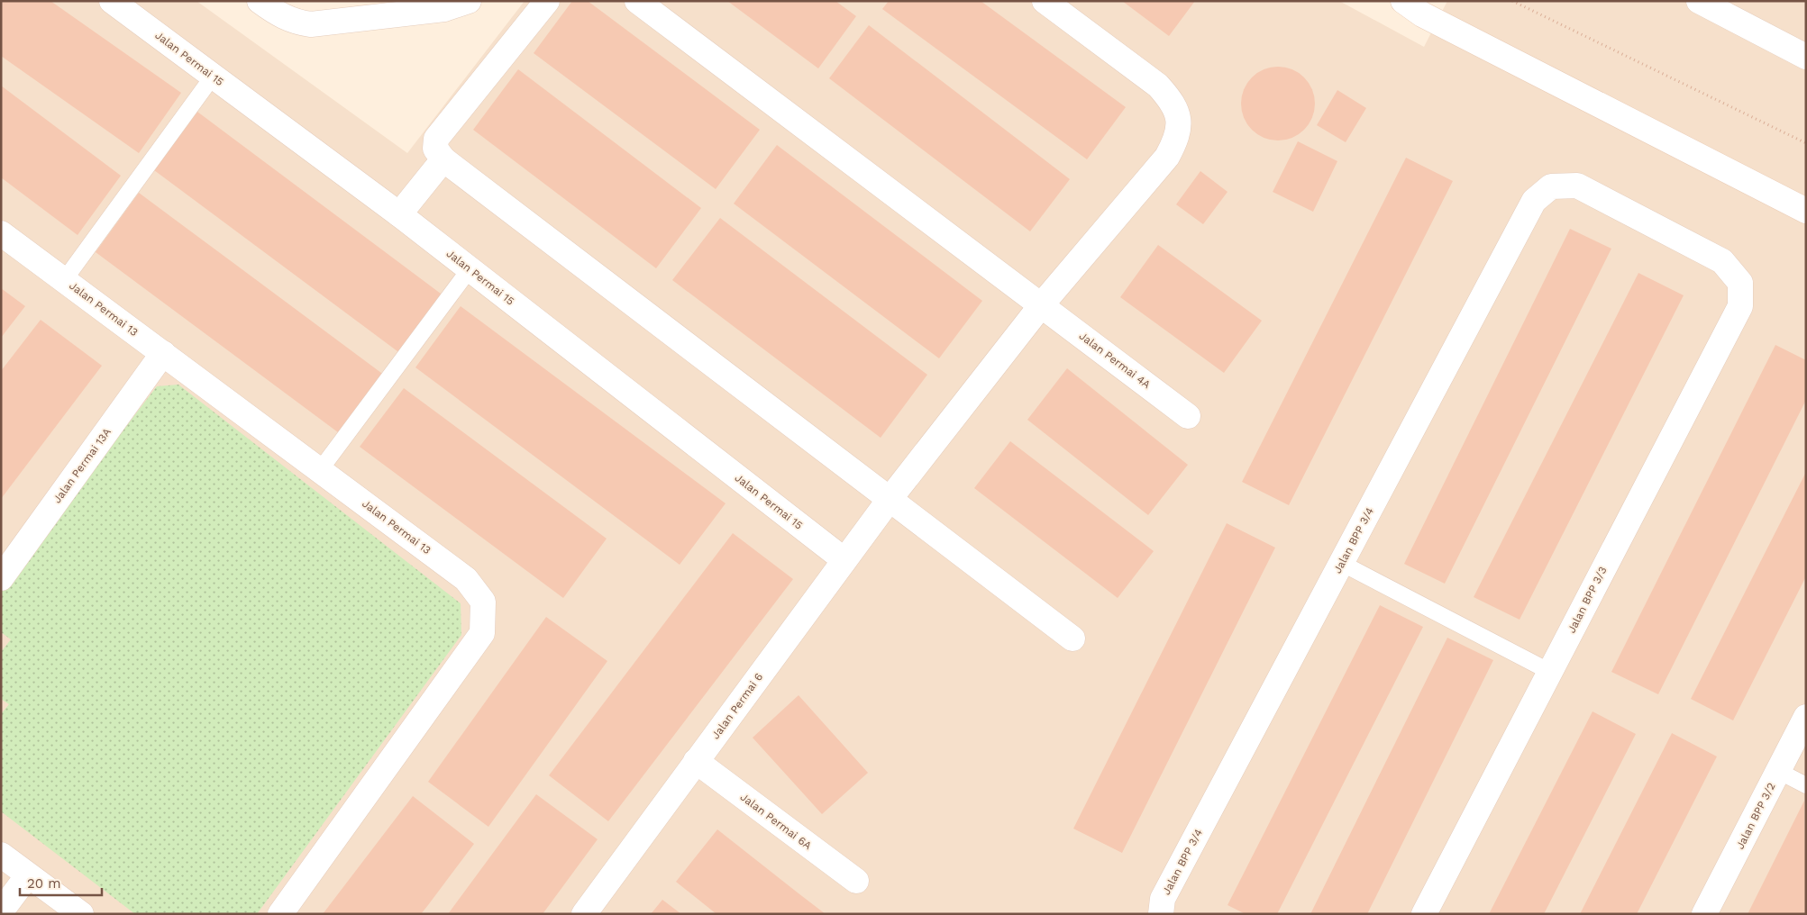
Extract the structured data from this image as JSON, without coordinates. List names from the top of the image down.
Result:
{
  "streets": {
    "street": [
      "Jalan Permai 15",
      "Jalan Permai 13",
      "Jalan Permai 4A",
      "Jalan Permai 13A",
      "Jalan BPP 3/4",
      "Jalan BPP 3/3",
      "Jalan Permai 6",
      "Jalan BPP 3/2",
      "Jalan Permai 6A"
    ]
  },
  "crossings": [
    ["Jalan Permai 15", "Jalan Permai 6"],
    ["Jalan Permai 13", "Jalan Permai 13A"],
    ["Jalan Permai 4A", "Jalan Permai 6"],
    ["Jalan BPP 3/4", "Jalan BPP 3/3"],
    ["Jalan Permai 6", "Jalan Permai 6A"]
  ],
  "scale_bar": "20 m"
}
